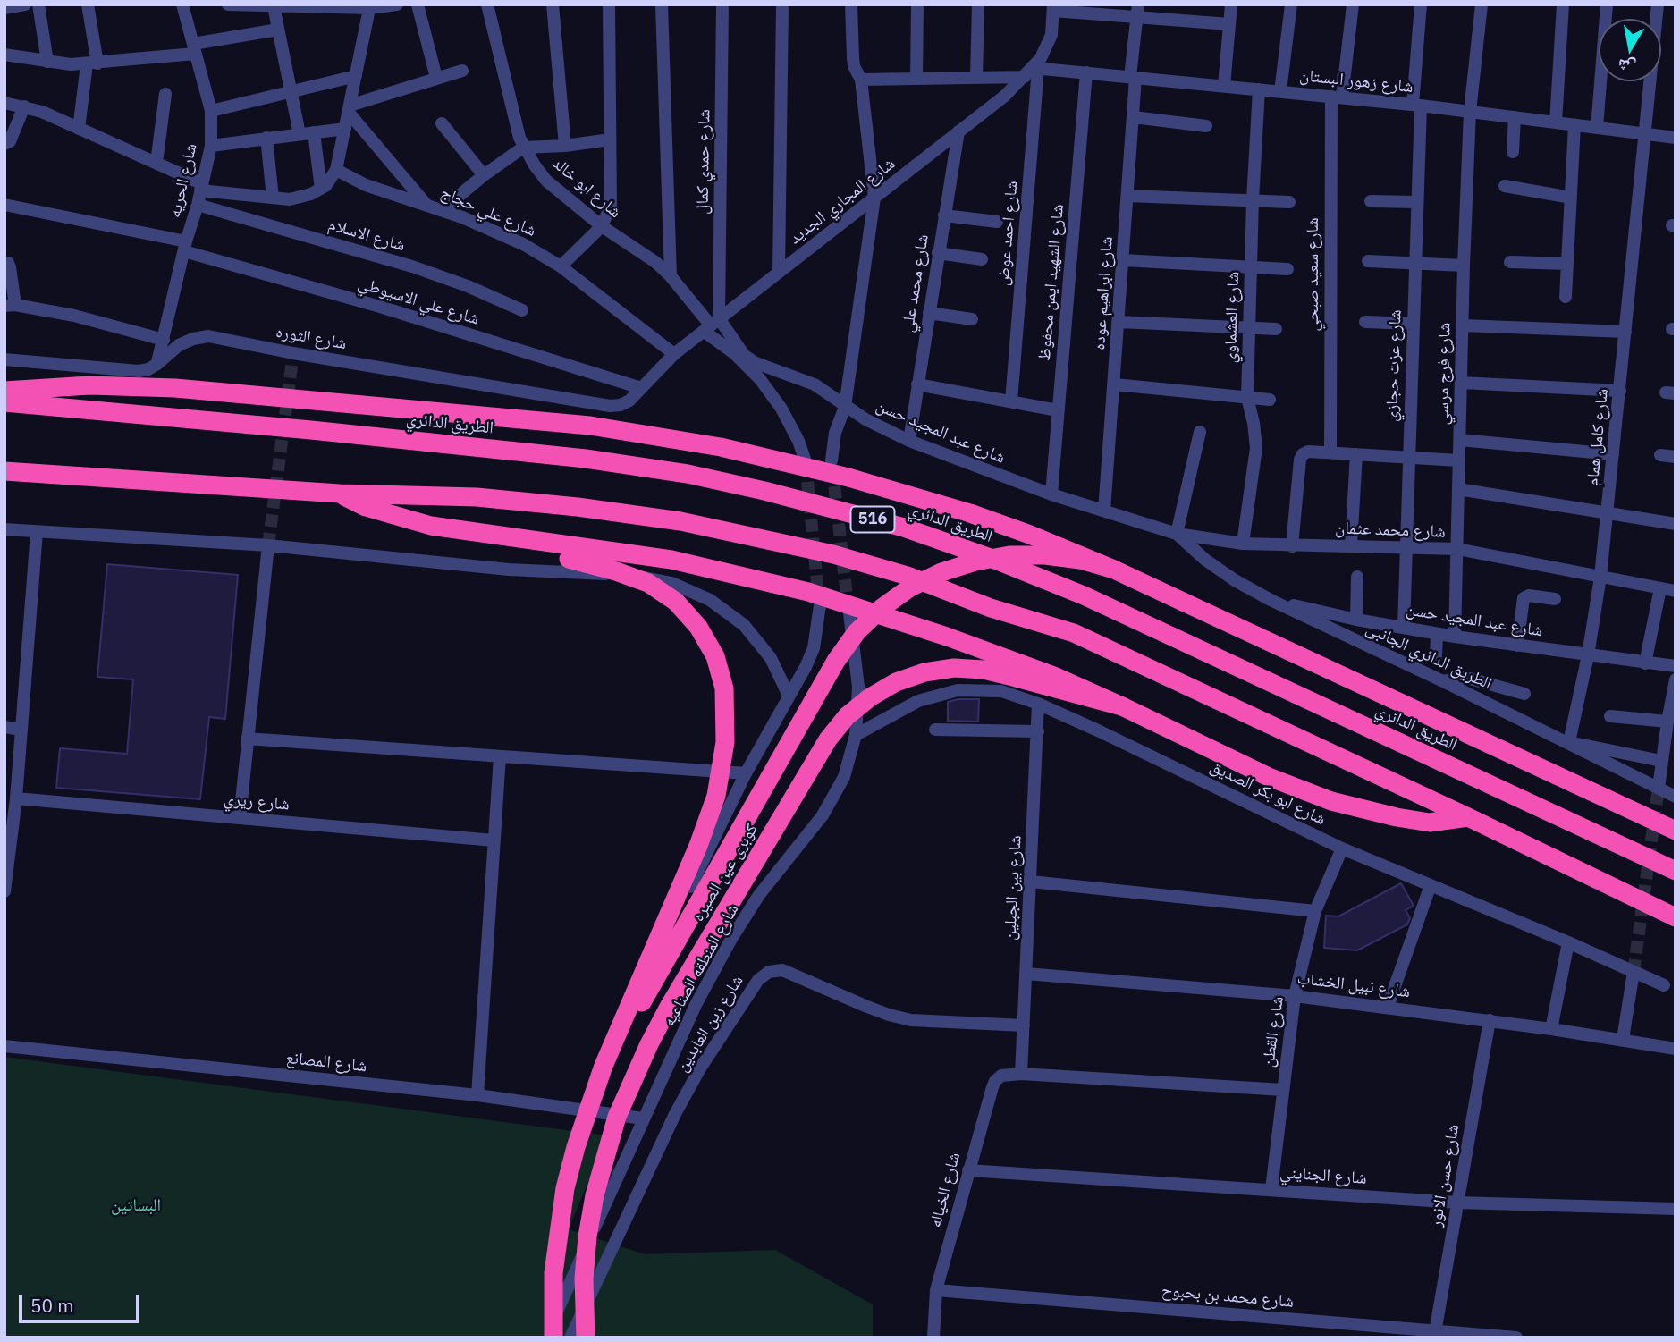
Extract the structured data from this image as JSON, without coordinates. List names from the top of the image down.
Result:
{
  "streets": {
    "highway": ["الطريق الدائري", "516", "كوبرى عين الصيره"],
    "street": [
      "شارع زهور البستان",
      "شارع حمدي كمال",
      "شارع الحريه",
      "شارع ابو خالد",
      "شارع المجاري الجديد",
      "شارع علي حجاج",
      "شارع احمد عوض",
      "شارع الاسلام",
      "شارع سعيد صبحي",
      "شارع الشهيد ايمن محفوظ",
      "شارع محمد علي",
      "شارع ابراهيم عوده",
      "شارع علي الاسيوطي",
      "شارع العشماوي",
      "شارع الثوره",
      "شارع عزت حجازي",
      "شارع فرج مرسي",
      "شارع عبد المجيد حسن",
      "شارع كامل همام",
      "شارع محمد عثمان",
      "الطريق الدائري الجانبى",
      "شارع ابو بكر الصديق",
      "شارع ريري",
      "شارع بين الجبلين",
      "شارع المنطقه الصناعيه",
      "شارع نبيل الخشاب",
      "شارع زين العابدين",
      "شارع القطن",
      "شارع المصانع",
      "شارع الجنايني",
      "شارع حسن الانور",
      "شارع الخياله",
      "شارع محمد بن بحبوح"
    ]
  },
  "crossings": [
    ["شارع زهور البستان", "شارع المجاري الجديد"],
    ["شارع زهور البستان", "شارع احمد عوض"],
    ["شارع زهور البستان", "شارع سعيد صبحي"],
    ["شارع زهور البستان", "شارع الشهيد ايمن محفوظ"],
    ["شارع زهور البستان", "شارع ابراهيم عوده"],
    ["شارع زهور البستان", "شارع العشماوي"],
    ["شارع زهور البستان", "شارع عزت حجازي"],
    ["شارع زهور البستان", "شارع فرج مرسي"],
    ["شارع زهور البستان", "شارع كامل همام"],
    ["شارع حمدي كمال", "شارع ابو خالد"],
    ["شارع حمدي كمال", "شارع المجاري الجديد"],
    ["شارع حمدي كمال", "شارع عبد المجيد حسن"],
    ["شارع الحريه", "شارع الاسلام"],
    ["شارع الحريه", "شارع علي الاسيوطي"],
    ["شارع الحريه", "شارع الثوره"],
    ["شارع ابو خالد", "شارع المجاري الجديد"],
    ["شارع ابو خالد", "شارع عبد المجيد حسن"],
    ["شارع المجاري الجديد", "شارع علي حجاج"],
    ["شارع المجاري الجديد", "شارع احمد عوض"],
    ["شارع المجاري الجديد", "شارع محمد علي"],
    ["شارع المجاري الجديد", "شارع علي الاسيوطي"],
    ["شارع المجاري الجديد", "شارع الثوره"],
    ["شارع المجاري الجديد", "شارع عبد المجيد حسن"],
    ["شارع الشهيد ايمن محفوظ", "شارع عبد المجيد حسن"],
    ["شارع محمد علي", "شارع عبد المجيد حسن"],
    ["شارع ابراهيم عوده", "شارع عبد المجيد حسن"],
    ["شارع ابراهيم عوده", "شارع محمد عثمان"],
    ["شارع العشماوي", "شارع محمد عثمان"],
    ["شارع عزت حجازي", "شارع عبد المجيد حسن"],
    ["شارع عزت حجازي", "شارع محمد عثمان"],
    ["شارع فرج مرسي", "شارع عبد المجيد حسن"],
    ["شارع فرج مرسي", "شارع محمد عثمان"],
    ["شارع عبد المجيد حسن", "شارع كامل همام"],
    ["شارع عبد المجيد حسن", "شارع محمد عثمان"],
    ["شارع عبد المجيد حسن", "الطريق الدائري الجانبى"],
    ["شارع كامل همام", "شارع محمد عثمان"],
    ["شارع كامل همام", "الطريق الدائري الجانبى"],
    ["شارع محمد عثمان", "الطريق الدائري الجانبى"],
    ["شارع ابو بكر الصديق", "شارع بين الجبلين"],
    ["شارع ابو بكر الصديق", "شارع المنطقه الصناعيه"],
    ["شارع ابو بكر الصديق", "شارع القطن"],
    ["شارع بين الجبلين", "شارع نبيل الخشاب"],
    ["شارع بين الجبلين", "شارع زين العابدين"],
    ["شارع بين الجبلين", "شارع الخياله"],
    ["شارع المنطقه الصناعيه", "شارع المصانع"],
    ["شارع نبيل الخشاب", "شارع القطن"],
    ["شارع نبيل الخشاب", "شارع حسن الانور"],
    ["شارع القطن", "شارع الجنايني"],
    ["شارع الجنايني", "شارع حسن الانور"],
    ["شارع الجنايني", "شارع الخياله"],
    ["شارع حسن الانور", "شارع محمد بن بحبوح"],
    ["شارع الخياله", "شارع محمد بن بحبوح"]
  ],
  "parks": ["البساتين"],
  "scale_bar": "50 m",
  "north": "bottom"
}
